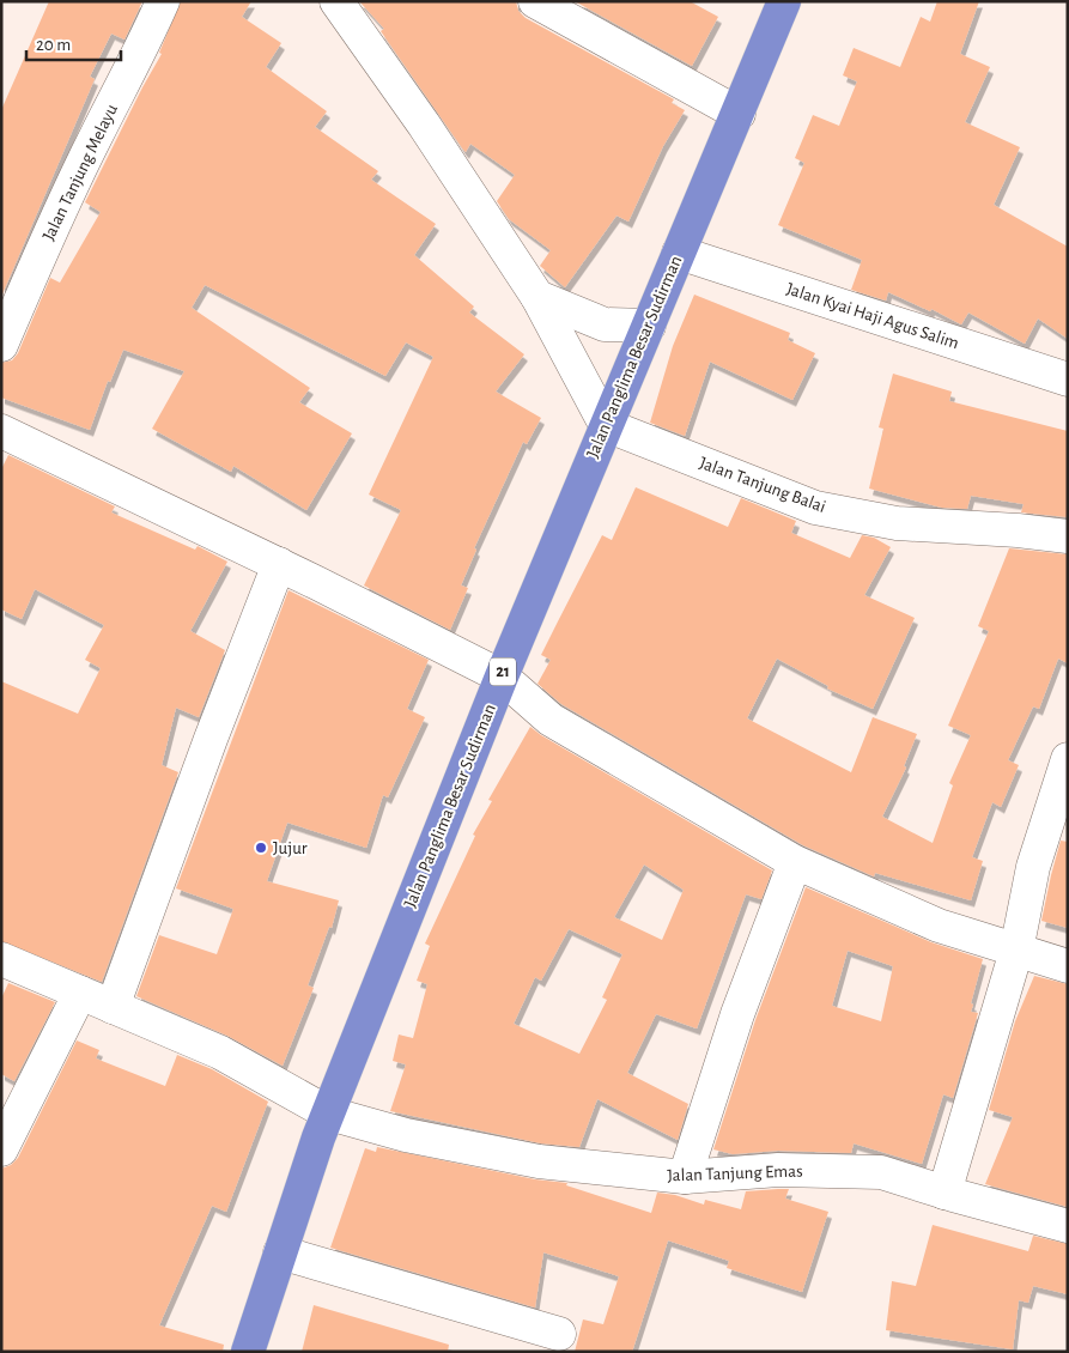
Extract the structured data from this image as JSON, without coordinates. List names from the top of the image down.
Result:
{
  "streets": {
    "highway": ["Jalan Panglima Besar Sudirman", "21"],
    "street": [
      "Jalan Tanjung Melayu",
      "Jalan Kyai Haji Agus Salim",
      "Jalan Tanjung Balai",
      "Jalan Tanjung Emas"
    ]
  },
  "crossings": [
    ["Jalan Kyai Haji Agus Salim", "Jalan Panglima Besar Sudirman"],
    ["Jalan Panglima Besar Sudirman", "Jalan Tanjung Balai"],
    ["Jalan Panglima Besar Sudirman", "Jalan Tanjung Emas"]
  ],
  "places": ["Jujur"],
  "scale_bar": "20 m"
}
